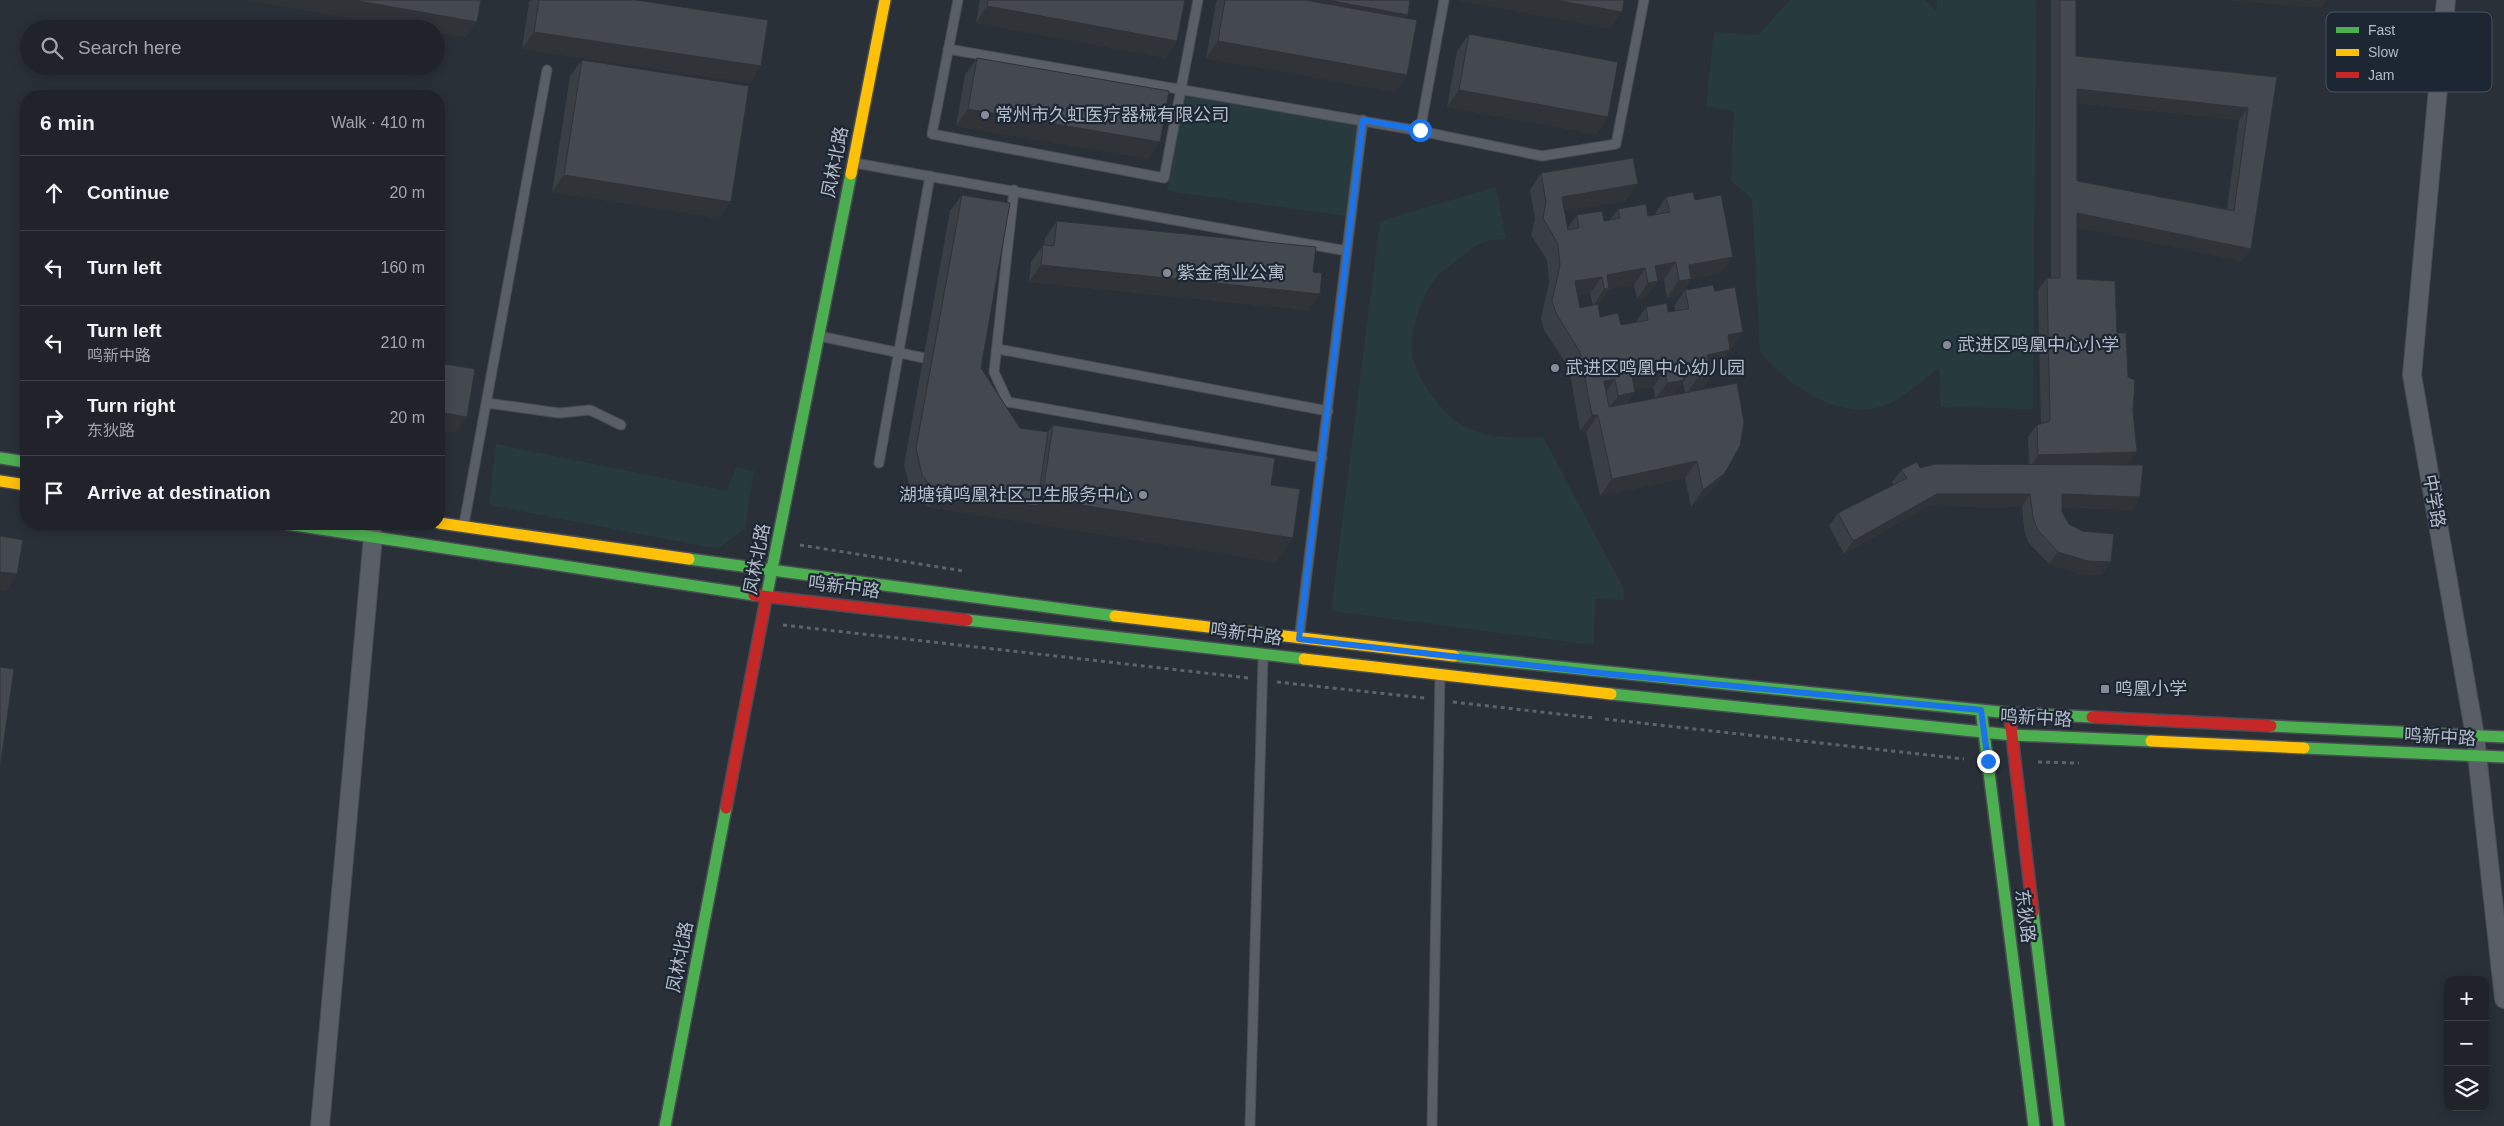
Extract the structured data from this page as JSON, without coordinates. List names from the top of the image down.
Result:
{
  "streets": {
    "main road": ["凤林北路", "鸣新中路", "东狄路"],
    "street": ["中学路"]
  },
  "crossings": [
    ["凤林北路", "鸣新中路"],
    ["中学路", "鸣新中路"],
    ["鸣新中路", "东狄路"]
  ],
  "places": {
    "other": [
      "常州市久虹医疗器械有限公司",
      "紫金商业公寓",
      "武进区鸣凰中心小学",
      "武进区鸣凰中心幼儿园",
      "湖塘镇鸣凰社区卫生服务中心"
    ],
    "transit": ["鸣凰小学"]
  },
  "legend": ["Fast", "Slow", "Jam"],
  "page": {
    "search": "Search here",
    "heading": ["6 min", "Walk · 410 m"],
    "list": [
      ["Continue", "20 m"],
      ["Turn left", "160 m"],
      ["Turn left", "鸣新中路", "210 m"],
      ["Turn right", "东狄路", "20 m"],
      "Arrive at destination"
    ],
    "map_buttons": ["+", "−"]
  }
}
